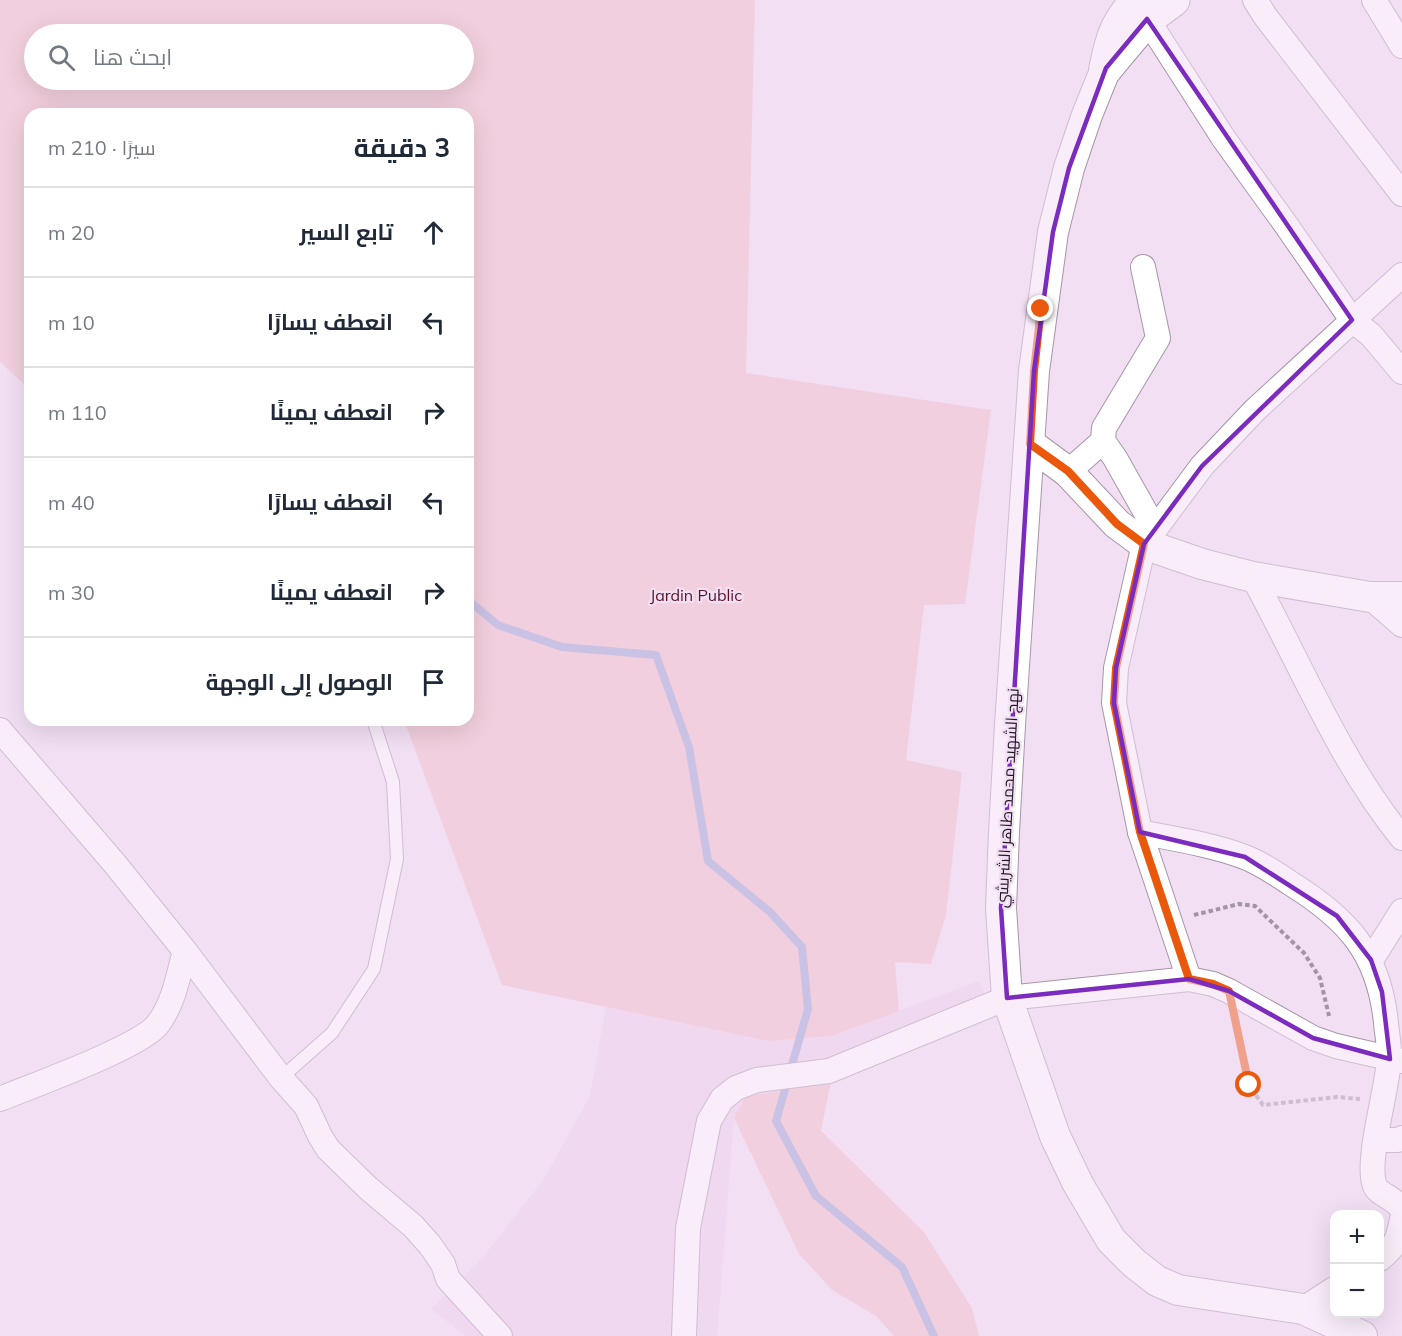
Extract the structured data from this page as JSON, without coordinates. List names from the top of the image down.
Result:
{
  "streets": {
    "street": ["نهج الشهيد محمد طاهر الشريشي"]
  },
  "parks": ["Jardin Public"],
  "page": {
    "search": "ابحث هنا",
    "heading": ["3 دقيقة", "سيرًا · 210 m"],
    "list": [
      ["تابع السير", "20 m"],
      ["انعطف يسارًا", "10 m"],
      ["انعطف يمينًا", "110 m"],
      ["انعطف يسارًا", "40 m"],
      ["انعطف يمينًا", "30 m"],
      "الوصول إلى الوجهة"
    ],
    "map_buttons": ["+", "−"]
  }
}
